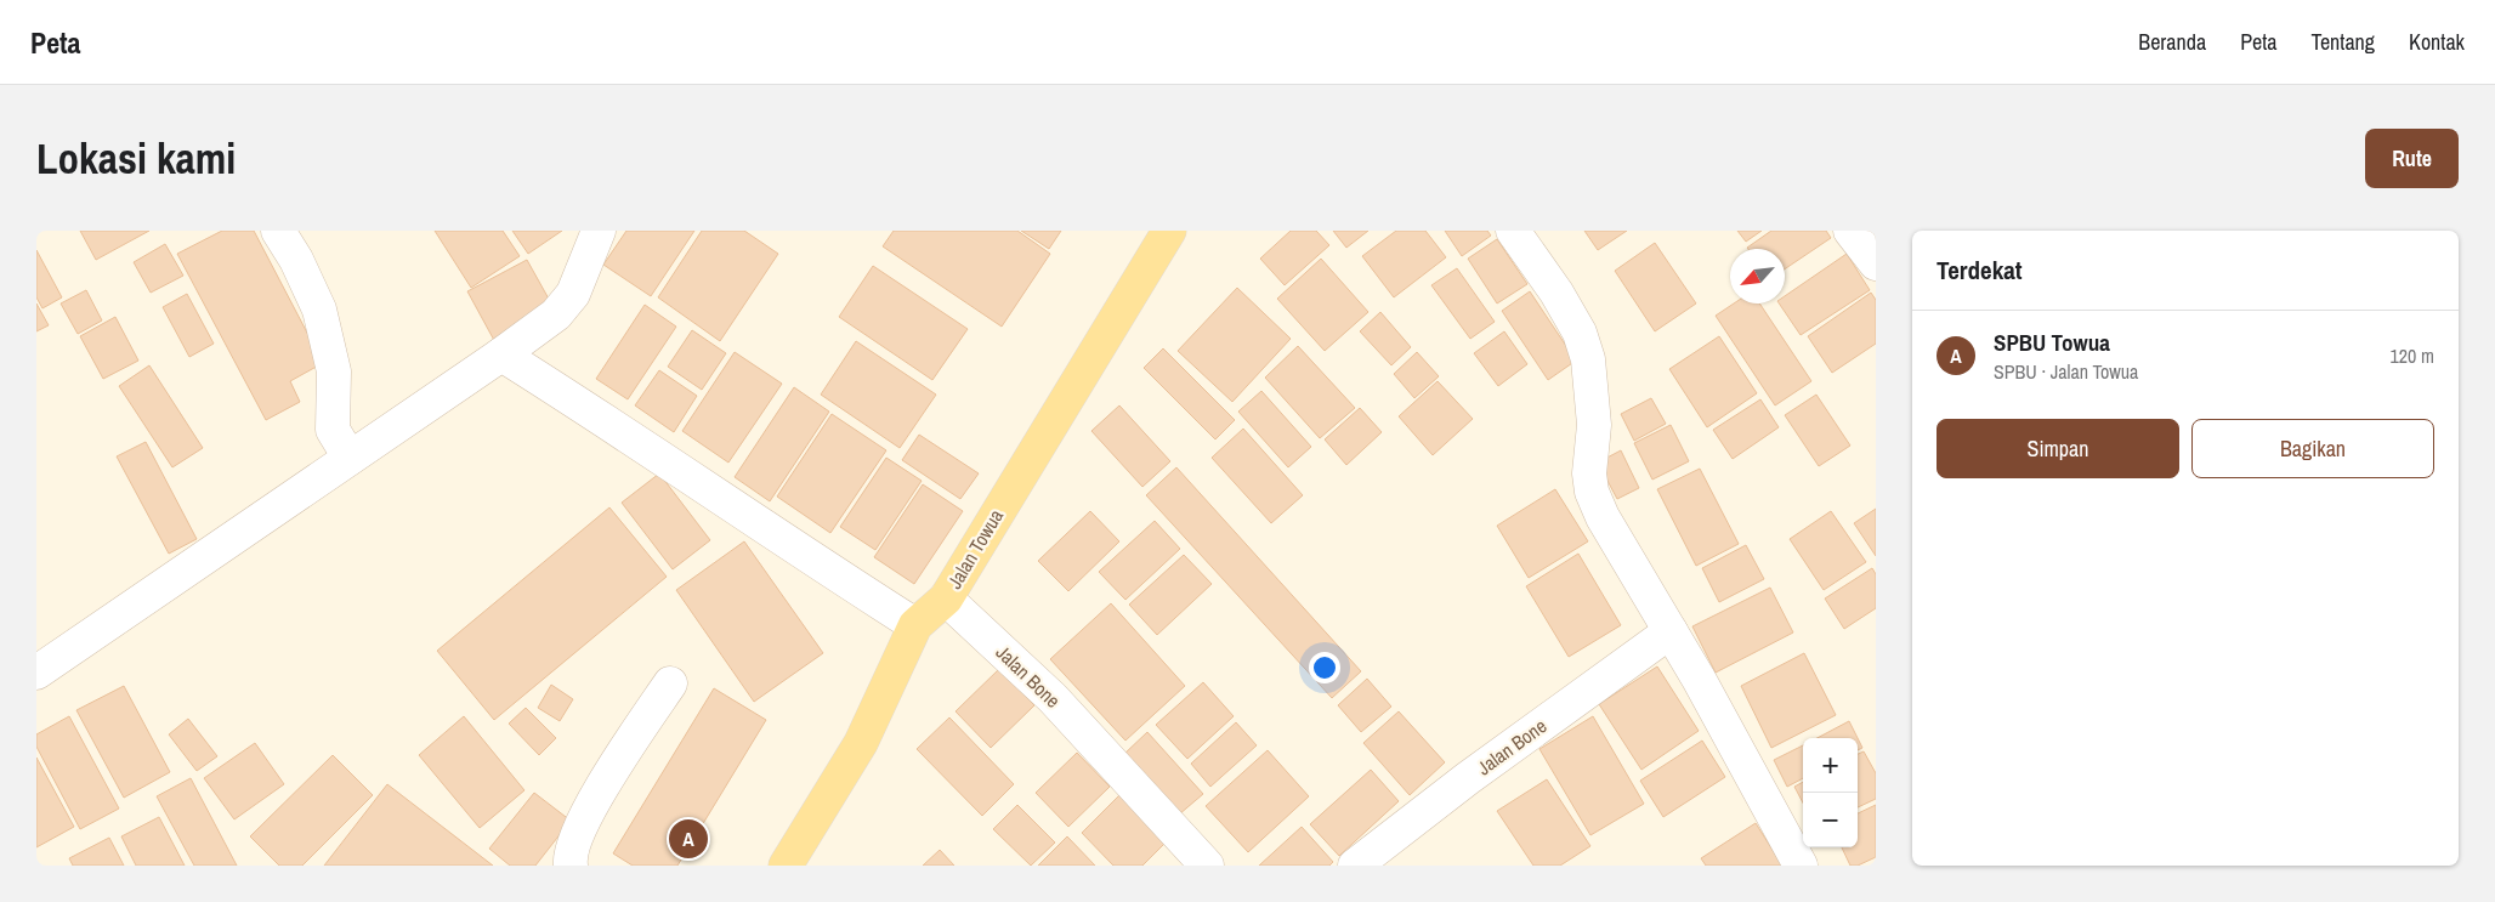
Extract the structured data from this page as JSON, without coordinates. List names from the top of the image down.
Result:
{
  "streets": {
    "main road": ["Jalan Towua"],
    "street": ["Jalan Bone"]
  },
  "crossings": [
    ["Jalan Towua", "Jalan Bone"]
  ],
  "north": "bottom left",
  "page": {
    "header": "Peta",
    "nav": [
      "Beranda",
      "Peta",
      "Tentang",
      "Kontak"
    ],
    "buttons": [
      "Rute",
      ["Simpan", "Bagikan"]
    ],
    "title": "Lokasi kami",
    "heading": "Terdekat",
    "list": [
      {
        "mark": "A",
        "name": "SPBU Towua",
        "note": "SPBU · Jalan Towua",
        "value": "120 m"
      }
    ],
    "map_buttons": ["+", "−"],
    "pins": "A"
  }
}
